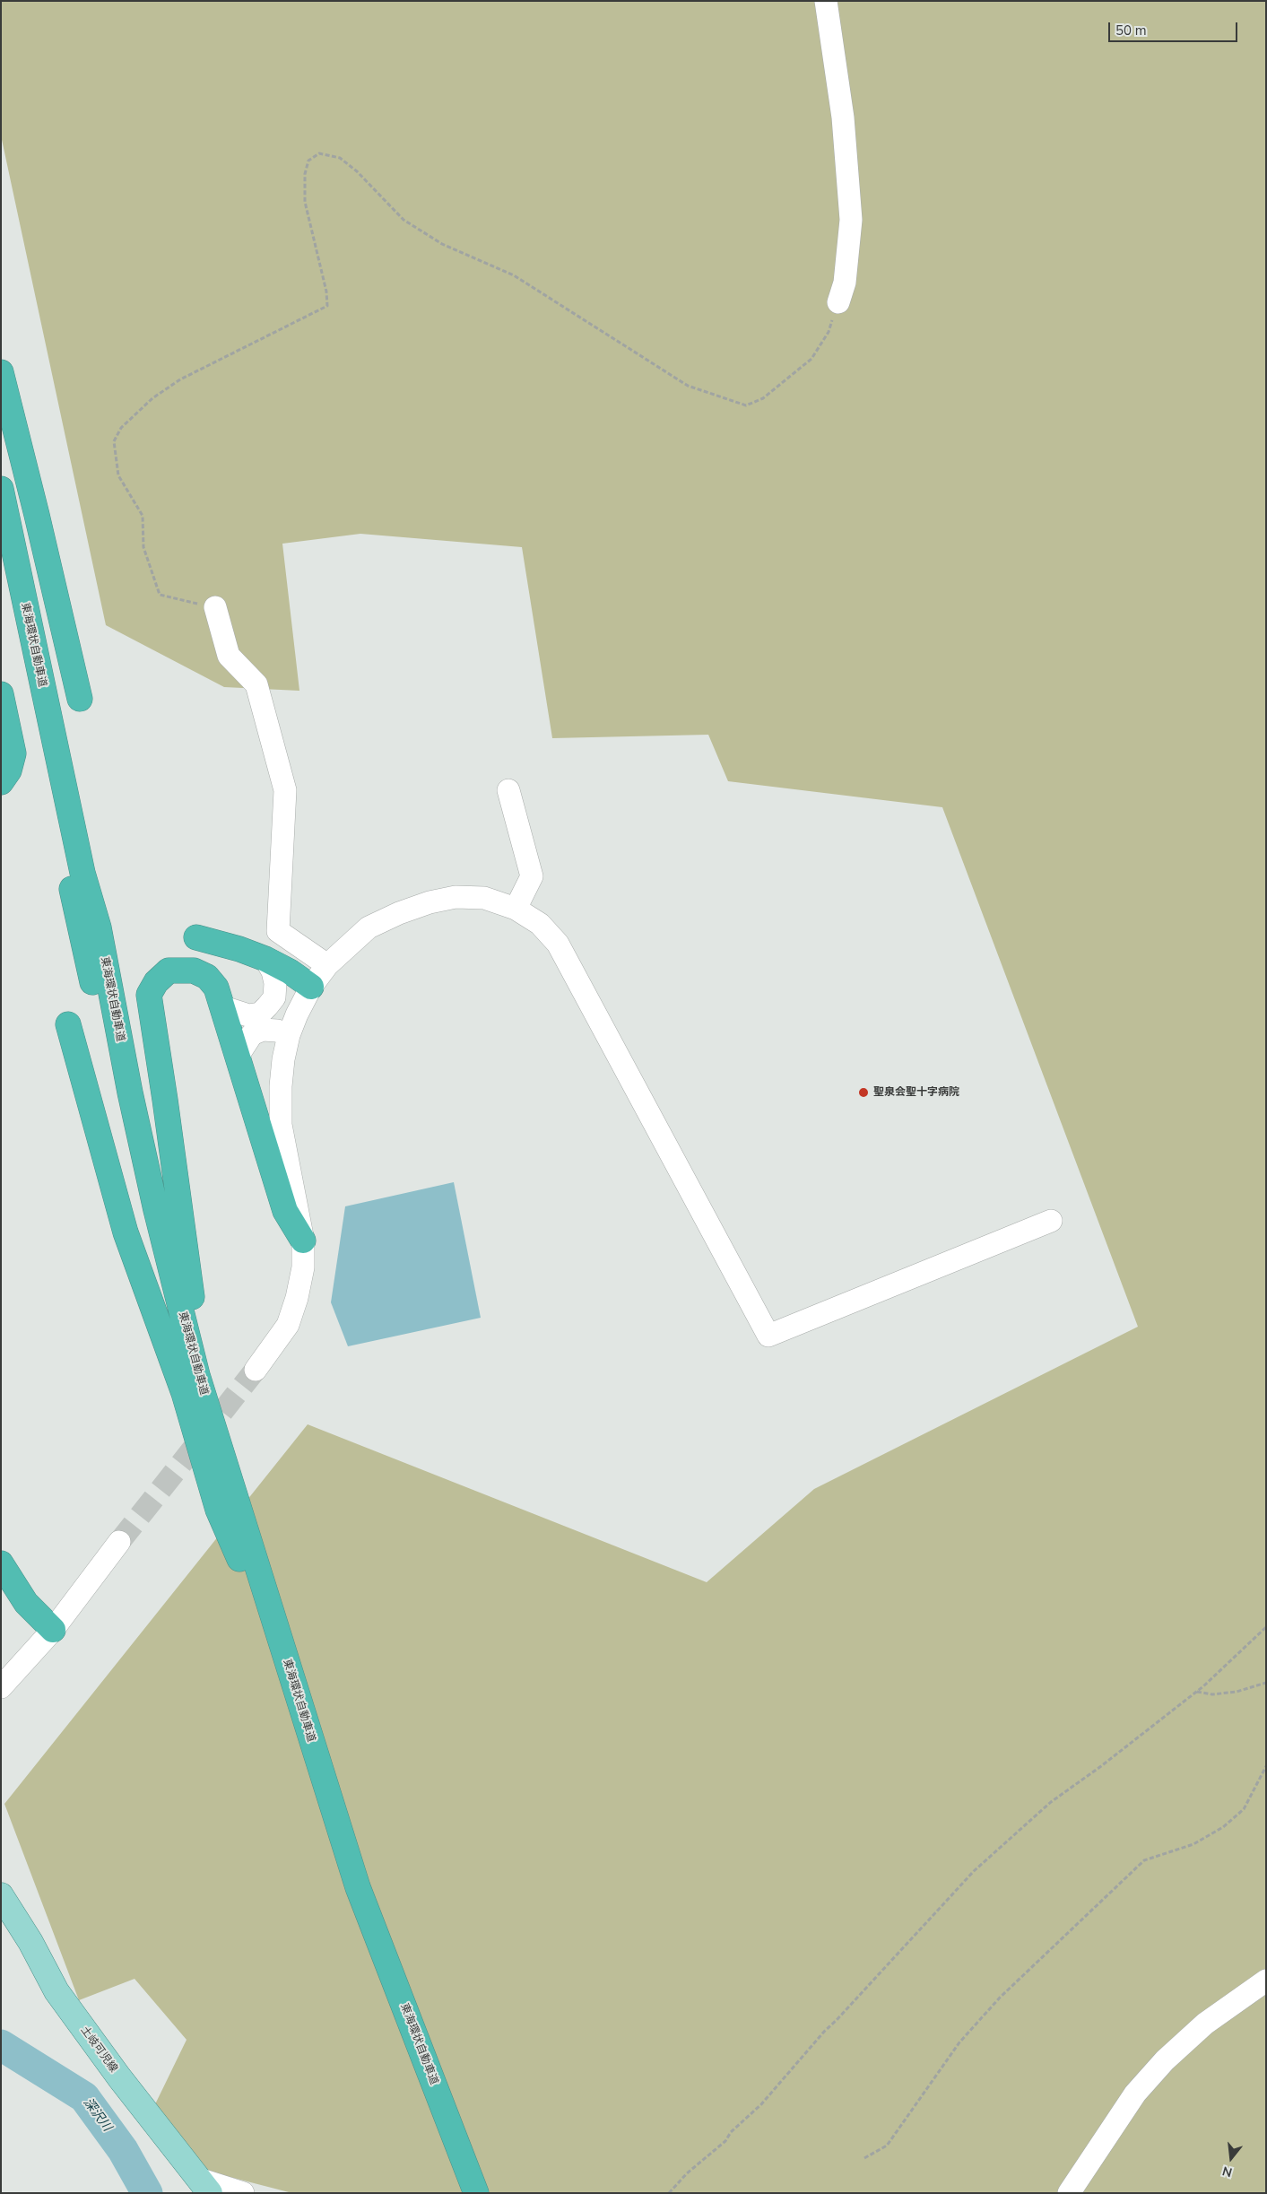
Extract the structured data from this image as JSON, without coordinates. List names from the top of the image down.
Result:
{
  "streets": {
    "highway": ["東海環状自動車道"],
    "main road": ["土岐可児線"]
  },
  "water": ["深沢川"],
  "places": ["聖泉会聖十字病院"],
  "scale_bar": "50 m",
  "north": "bottom"
}
